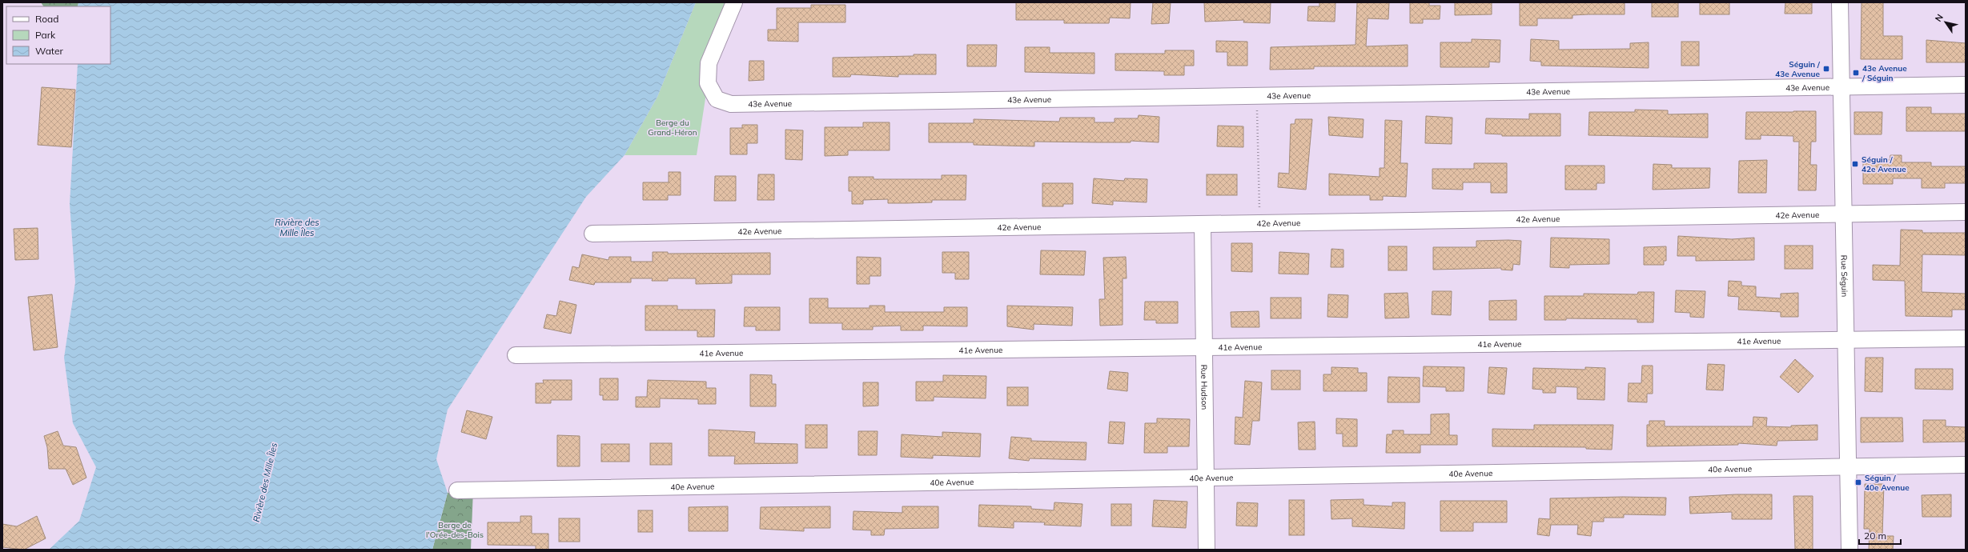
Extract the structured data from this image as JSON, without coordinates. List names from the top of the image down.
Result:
{
  "streets": {
    "street": [
      "43e Avenue",
      "42e Avenue",
      "Rue Séguin",
      "41e Avenue",
      "Rue Hudson",
      "40e Avenue"
    ]
  },
  "crossings": [
    ["43e Avenue", "Rue Séguin"],
    ["42e Avenue", "Rue Séguin"],
    ["42e Avenue", "Rue Hudson"],
    ["Rue Séguin", "41e Avenue"],
    ["Rue Séguin", "40e Avenue"],
    ["41e Avenue", "Rue Hudson"],
    ["Rue Hudson", "40e Avenue"]
  ],
  "water": ["Rivière des Mille Îles"],
  "parks": ["Berge du Grand-Héron", "Berge de l'Orée-des-Bois"],
  "places": {
    "transit": [
      "Séguin / 43e Avenue",
      "43e Avenue / Séguin",
      "Séguin / 42e Avenue",
      "Séguin / 40e Avenue"
    ]
  },
  "legend": ["Road", "Park", "Water"],
  "scale_bar": "20 m",
  "north": "top left"
}
